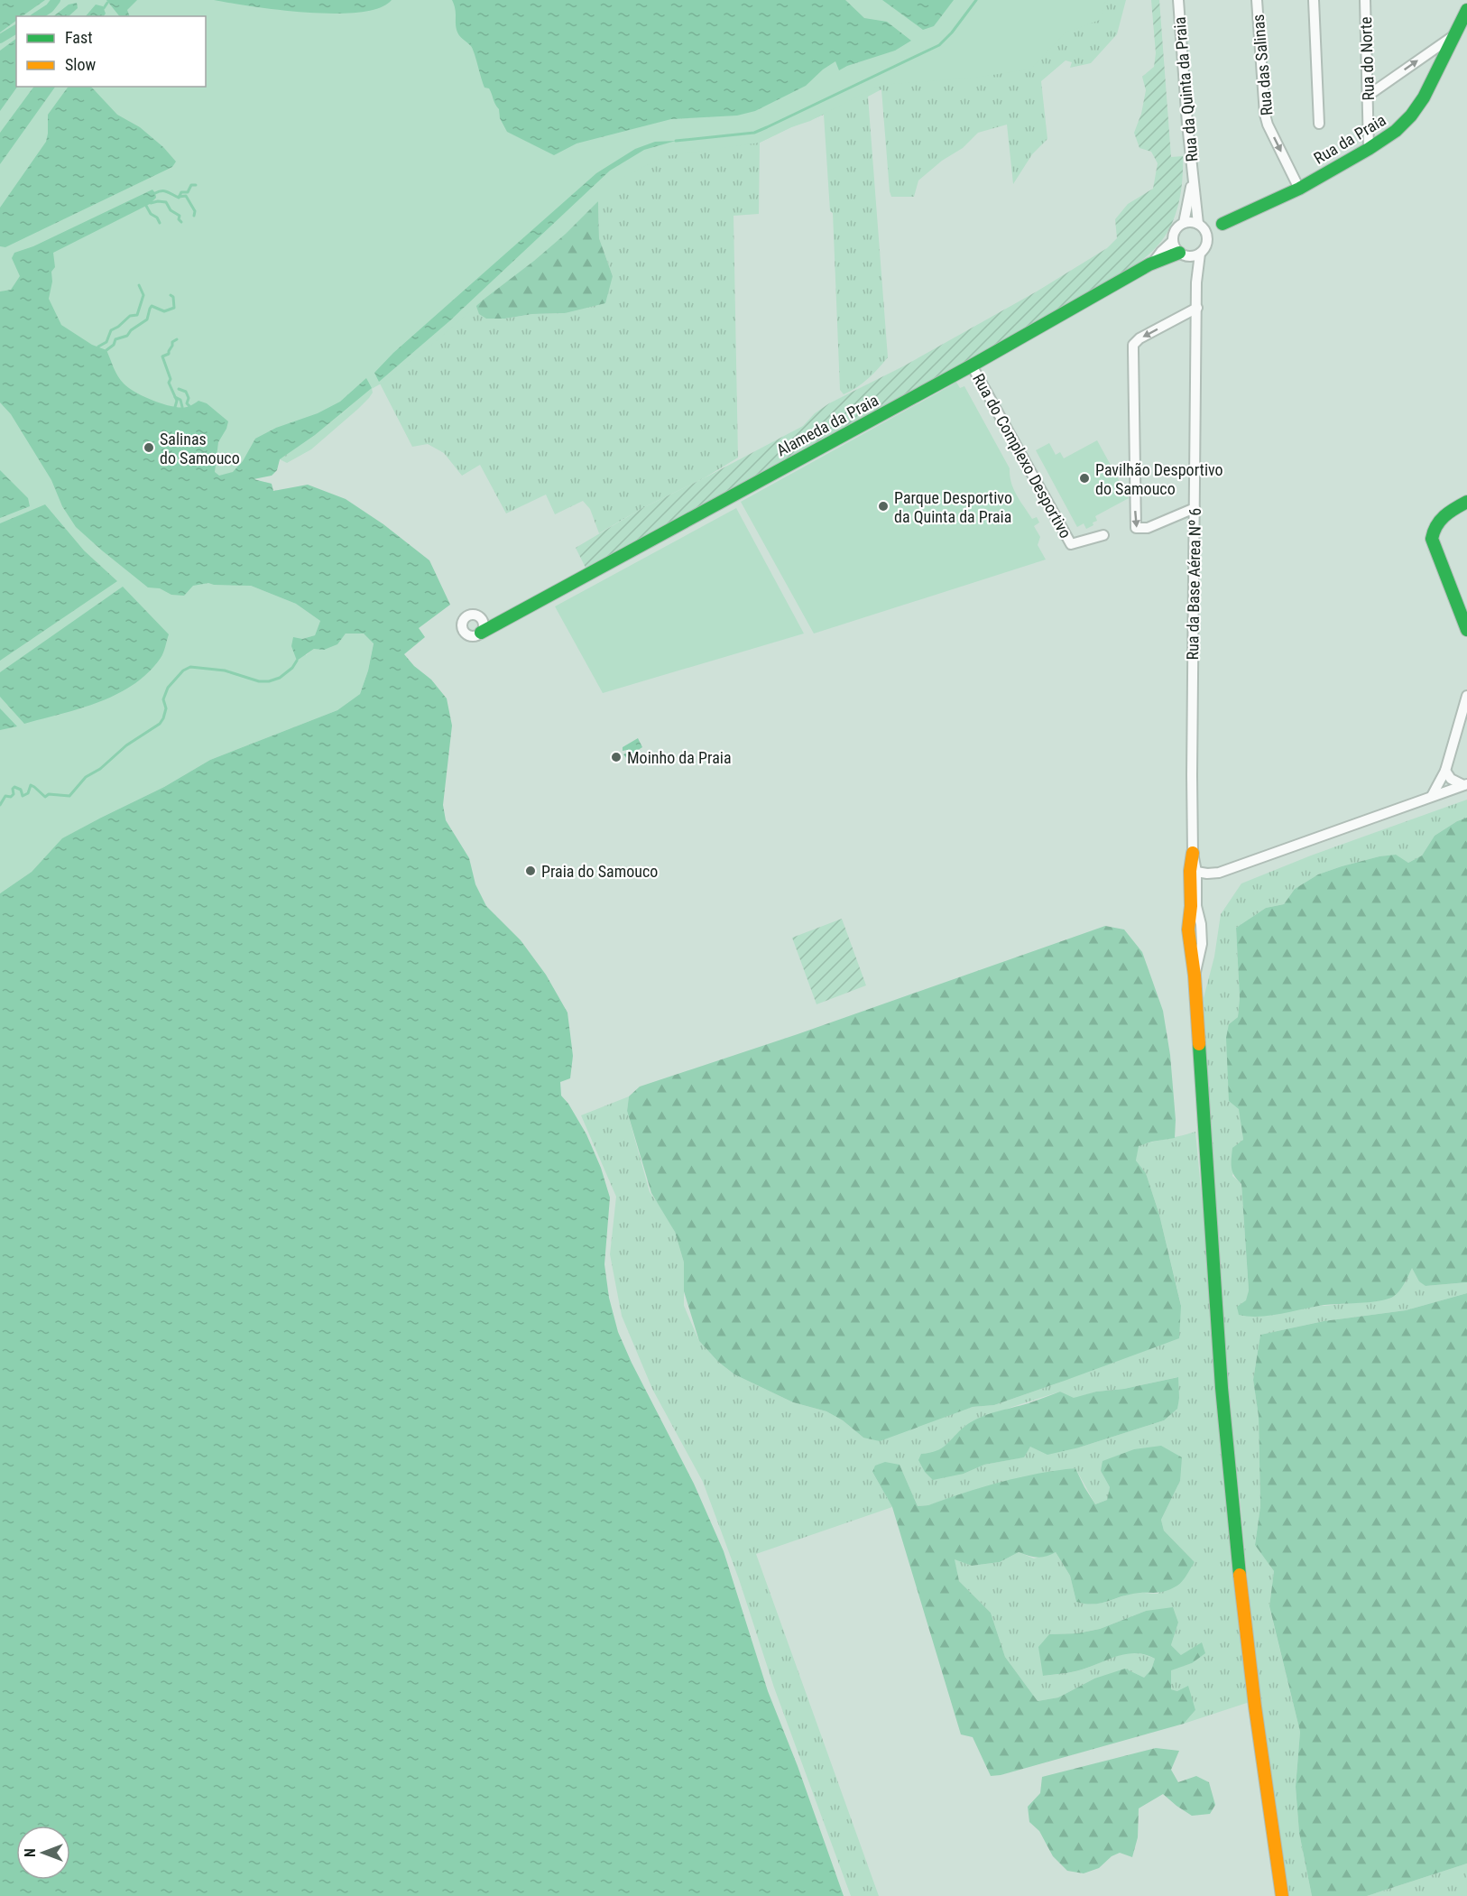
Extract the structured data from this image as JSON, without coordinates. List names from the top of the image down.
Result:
{
  "streets": {
    "street": [
      "Rua do Norte",
      "Rua das Salinas",
      "Rua da Quinta da Praia",
      "Rua da Praia",
      "Alameda da Praia",
      "Rua do Complexo Desportivo",
      "Rua da Base Aérea Nº 6"
    ]
  },
  "crossings": [
    ["Rua do Norte", "Rua da Praia"],
    ["Rua das Salinas", "Rua da Praia"],
    ["Alameda da Praia", "Rua do Complexo Desportivo"]
  ],
  "places": [
    "Salinas do Samouco",
    "Pavilhão Desportivo do Samouco",
    "Parque Desportivo da Quinta da Praia",
    "Moinho da Praia",
    "Praia do Samouco"
  ],
  "legend": ["Fast", "Slow"],
  "north": "left"
}
